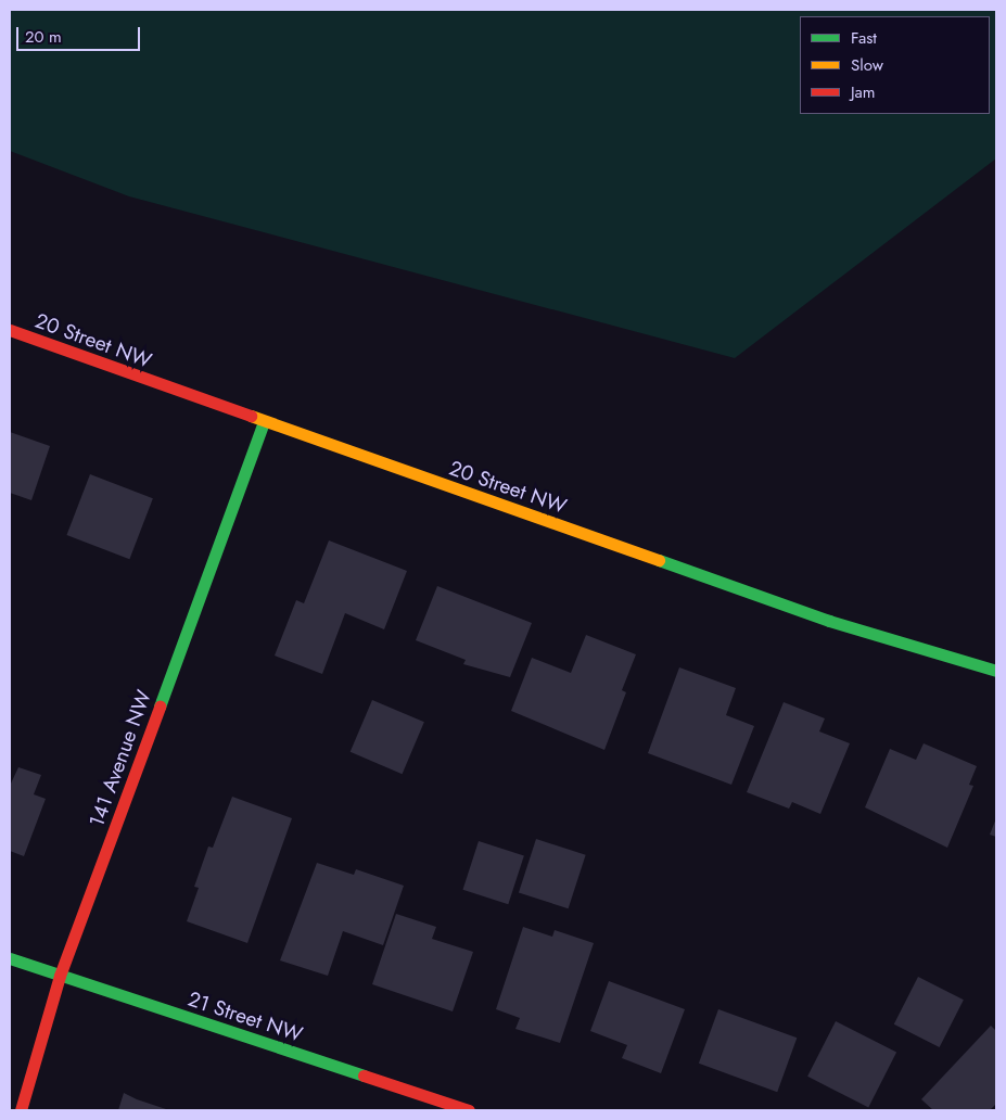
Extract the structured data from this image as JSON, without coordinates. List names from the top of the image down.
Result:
{
  "streets": {
    "street": ["20 Street NW", "141 Avenue NW", "21 Street NW"]
  },
  "crossings": [
    ["20 Street NW", "141 Avenue NW"],
    ["141 Avenue NW", "21 Street NW"]
  ],
  "legend": ["Fast", "Slow", "Jam"],
  "scale_bar": "20 m"
}
